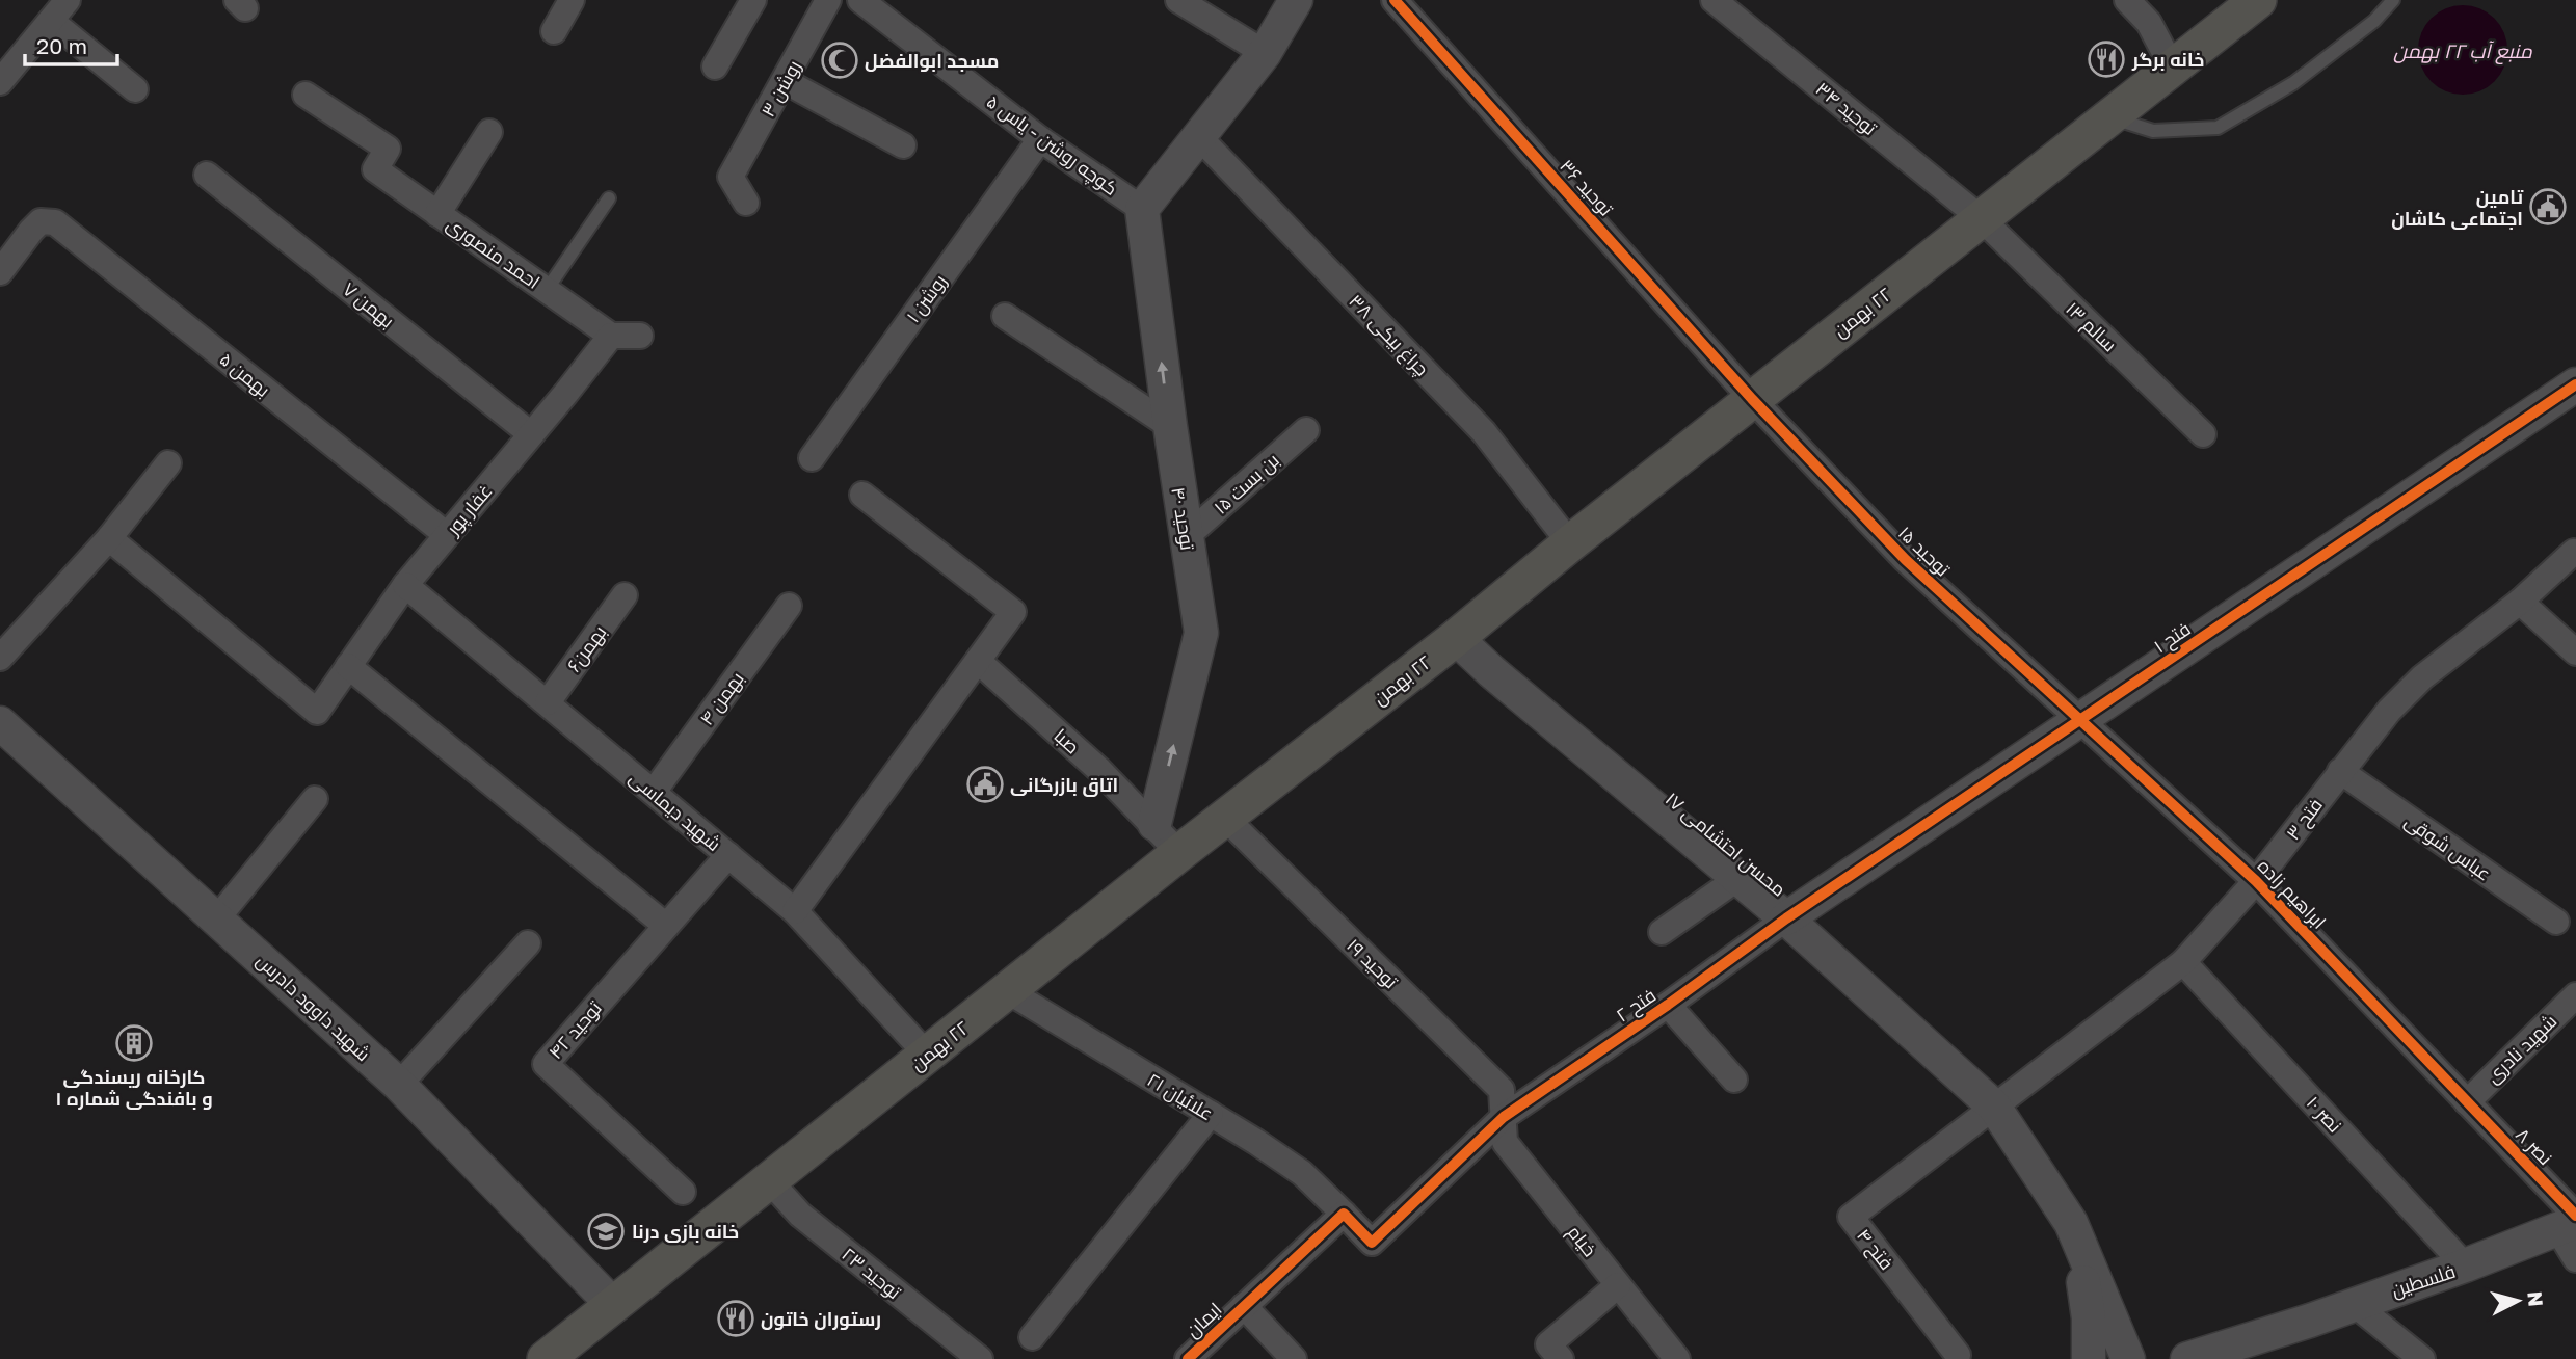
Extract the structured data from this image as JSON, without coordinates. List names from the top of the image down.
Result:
{
  "streets": {
    "main road": ["٢٢ بهمن"],
    "street": [
      "روشن ۳",
      "توحید ۳۴",
      "کوچه روشن - یاس ۵",
      "توحید ۳۶",
      "احمد منصوری",
      "روشن ۱",
      "بهمن ۷",
      "سالم ۱۳",
      "چراغ بیکی ۳۸",
      "بهمن ۵",
      "بن بست ۱۵",
      "غفار پور",
      "توحید ۴۰",
      "توحید ۱۵",
      "فتح ۱",
      "بهمن۶",
      "بهمن ۴",
      "صبا",
      "شهید دیماسی",
      "فتح ۳",
      "محسن احتشامی ۱۷",
      "عباس شوقی",
      "ابراهیم زاده",
      "توحید ۱۹",
      "فتح ۲",
      "شهید داوود دادرس",
      "توحید ۴۲",
      "شهید نادری",
      "علائیان ۲۱",
      "نصر ۱۰",
      "نصر ۸",
      "خیام",
      "فتح ۴",
      "توحید ۲۳",
      "فلسطین",
      "ایمان"
    ]
  },
  "crossings": [
    ["توحید ۳۴", "٢٢ بهمن"],
    ["توحید ۳۴", "سالم ۱۳"],
    ["کوچه روشن - یاس ۵", "روشن ۱"],
    ["کوچه روشن - یاس ۵", "توحید ۴۰"],
    ["توحید ۳۶", "٢٢ بهمن"],
    ["توحید ۳۶", "توحید ۱۵"],
    ["احمد منصوری", "غفار پور"],
    ["بهمن ۷", "غفار پور"],
    ["٢٢ بهمن", "سالم ۱۳"],
    ["٢٢ بهمن", "چراغ بیکی ۳۸"],
    ["٢٢ بهمن", "توحید ۱۵"],
    ["٢٢ بهمن", "صبا"],
    ["٢٢ بهمن", "شهید دیماسی"],
    ["٢٢ بهمن", "محسن احتشامی ۱۷"],
    ["٢٢ بهمن", "توحید ۱۹"],
    ["٢٢ بهمن", "شهید داوود دادرس"],
    ["٢٢ بهمن", "علائیان ۲۱"],
    ["٢٢ بهمن", "توحید ۲۳"],
    ["بهمن ۵", "غفار پور"],
    ["بن بست ۱۵", "توحید ۴۰"],
    ["غفار پور", "شهید دیماسی"],
    ["توحید ۴۰", "صبا"],
    ["توحید ۱۵", "فتح ۱"],
    ["توحید ۱۵", "ابراهیم زاده"],
    ["فتح ۱", "محسن احتشامی ۱۷"],
    ["فتح ۱", "ابراهیم زاده"],
    ["فتح ۱", "فتح ۲"],
    ["بهمن۶", "شهید دیماسی"],
    ["بهمن ۴", "شهید دیماسی"],
    ["شهید دیماسی", "توحید ۴۲"],
    ["فتح ۳", "محسن احتشامی ۱۷"],
    ["فتح ۳", "عباس شوقی"],
    ["فتح ۳", "ابراهیم زاده"],
    ["فتح ۳", "نصر ۱۰"],
    ["فتح ۳", "فتح ۴"],
    ["محسن احتشامی ۱۷", "فتح ۲"],
    ["محسن احتشامی ۱۷", "فتح ۴"],
    ["ابراهیم زاده", "شهید نادری"],
    ["ابراهیم زاده", "نصر ۸"],
    ["توحید ۱۹", "فتح ۲"],
    ["توحید ۱۹", "خیام"],
    ["فتح ۲", "علائیان ۲۱"],
    ["فتح ۲", "خیام"],
    ["فتح ۲", "ایمان"],
    ["شهید نادری", "نصر ۸"],
    ["علائیان ۲۱", "ایمان"],
    ["نصر ۱۰", "فلسطین"],
    ["نصر ۸", "فلسطین"]
  ],
  "one_way": ["توحید ۴۰"],
  "water": ["منبع آب ۲۲ بهمن"],
  "places": {
    "restaurant": ["خانه برگر", "رستوران خاتون"],
    "mosque": ["مسجد ابوالفضل"],
    "public building": ["تامین اجتماعی کاشان", "اتاق بازرگانی"],
    "building": ["کارخانه ریسندگی و بافندگی شماره ۱"],
    "school or university": ["خانه بازی درنا"]
  },
  "scale_bar": "20 m",
  "north": "right"
}
